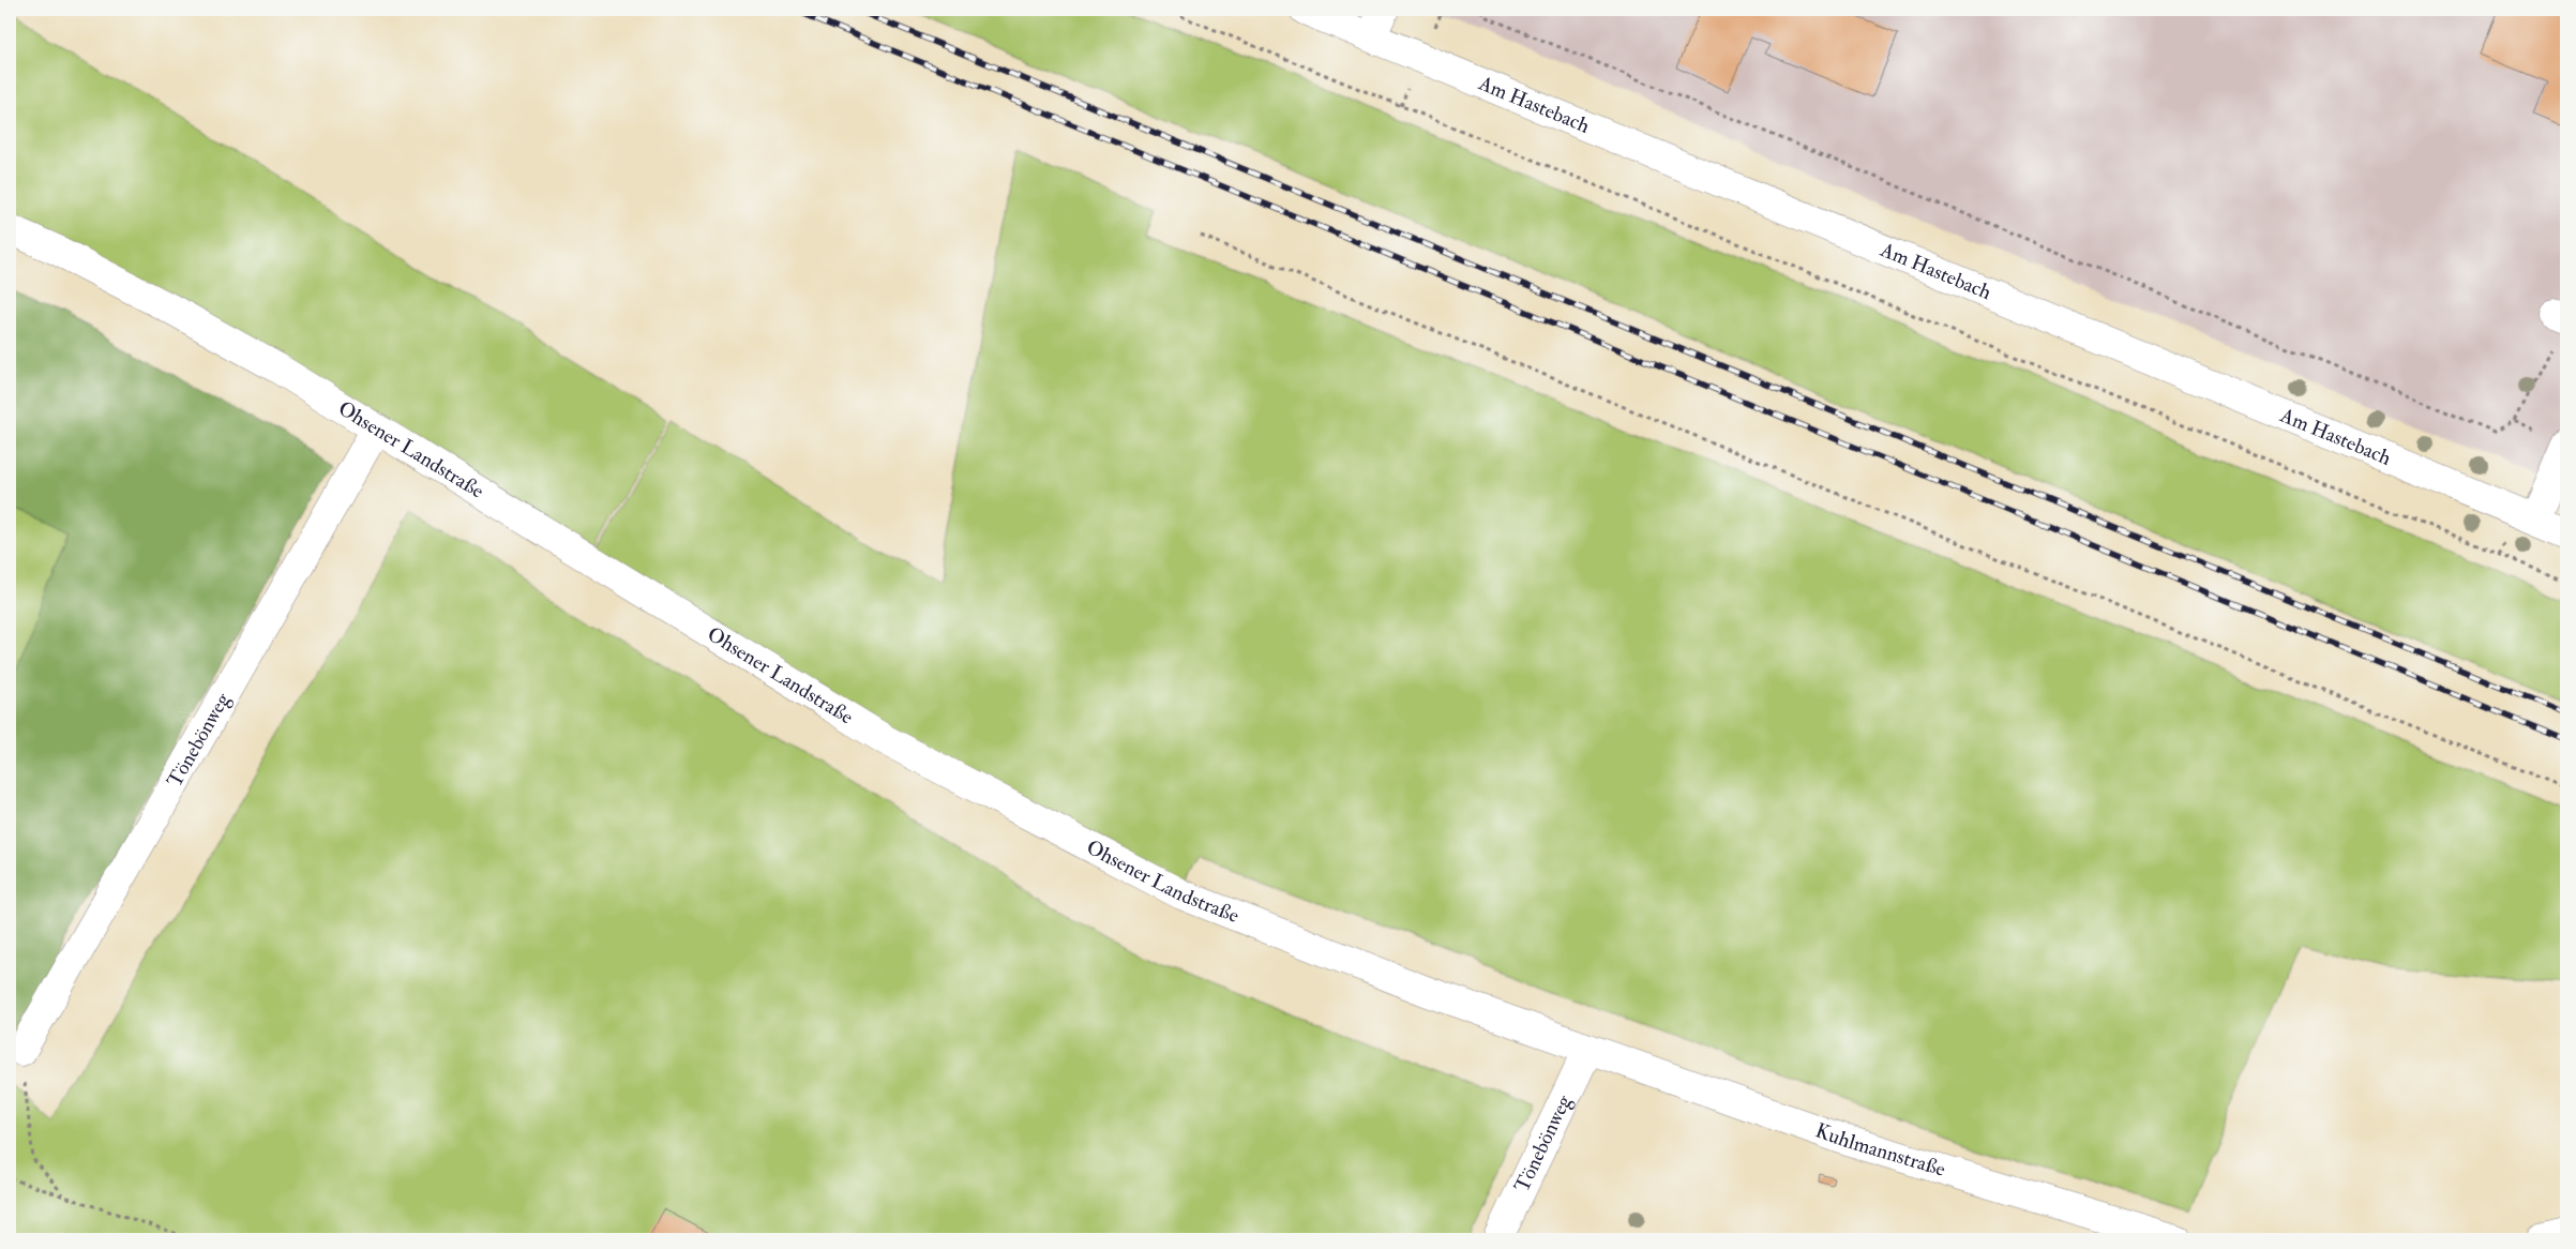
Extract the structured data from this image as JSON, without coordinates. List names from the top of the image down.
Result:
{
  "streets": {
    "main road": [
      "Am Hastebach",
      "Ohsener Landstraße",
      "Tönebönweg",
      "Kuhlmannstraße"
    ]
  },
  "crossings": [
    ["Ohsener Landstraße", "Tönebönweg"],
    ["Ohsener Landstraße", "Kuhlmannstraße"],
    ["Tönebönweg", "Kuhlmannstraße"]
  ]
}
